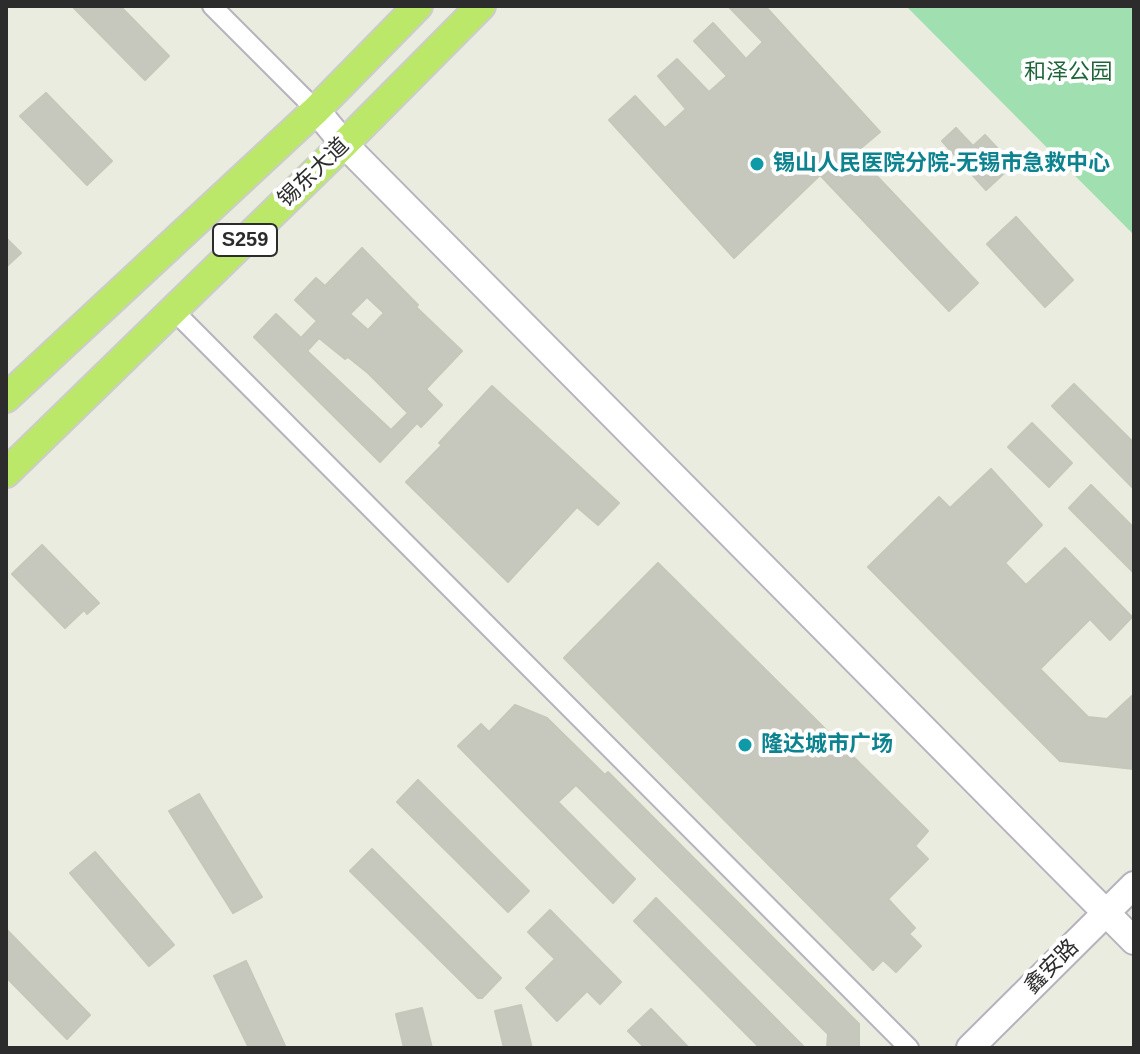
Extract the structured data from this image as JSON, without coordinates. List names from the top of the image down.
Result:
{
  "streets": {
    "main road": ["锡东大道", "S259"],
    "street": ["鑫安路"]
  },
  "parks": ["和泽公园"],
  "places": ["锡山人民医院分院-无锡市急救中心", "隆达城市广场"]
}
